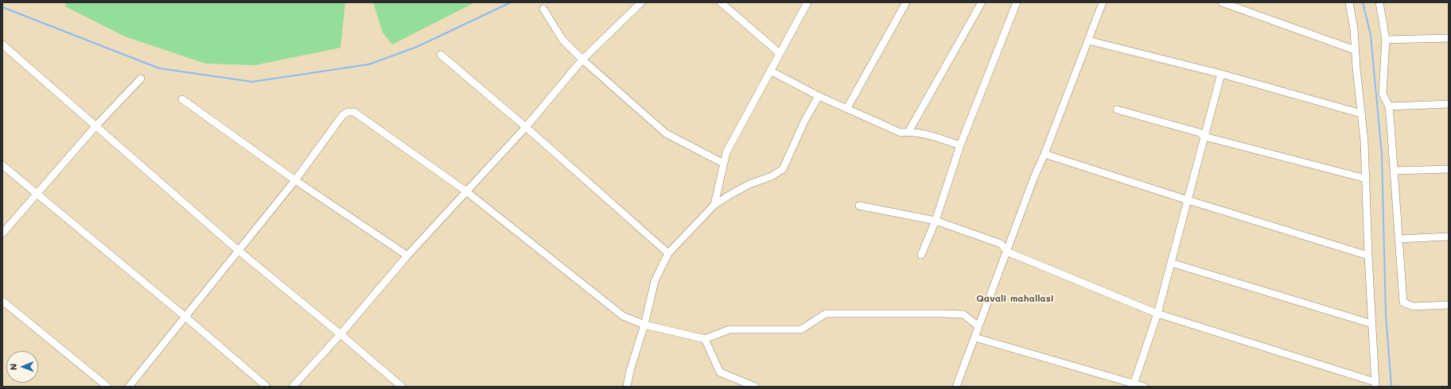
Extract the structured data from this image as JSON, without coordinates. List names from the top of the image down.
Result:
{
  "districts": ["Qavali mahallasi"],
  "north": "left"
}
